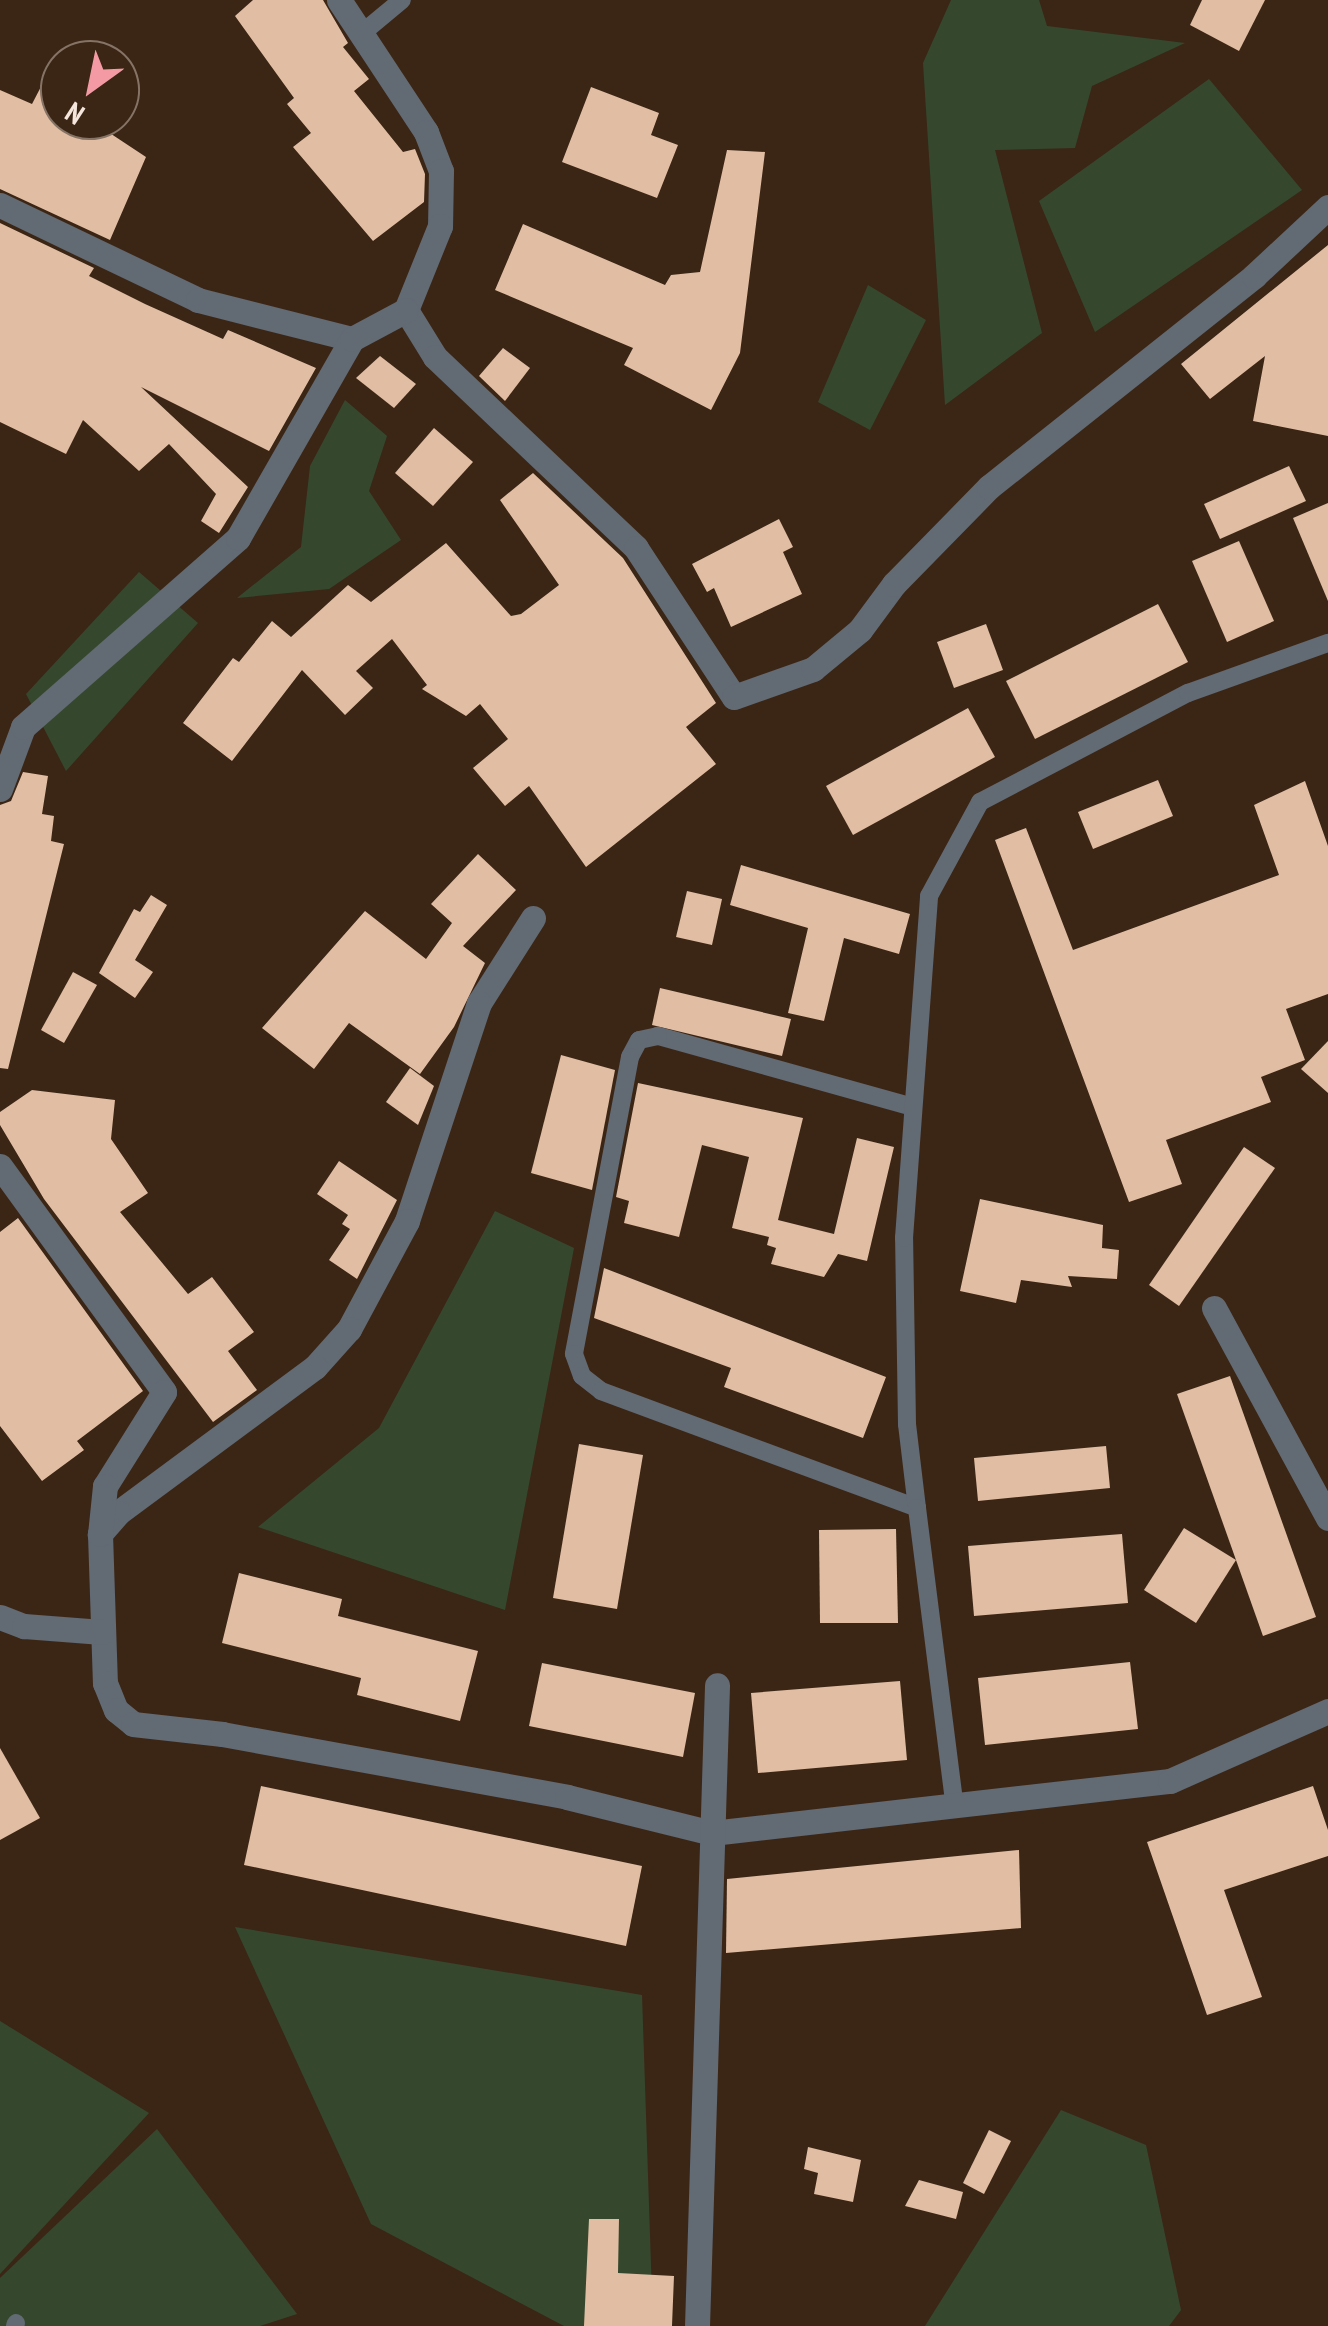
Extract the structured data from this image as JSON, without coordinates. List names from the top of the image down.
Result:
{
  "north": "bottom left"
}
